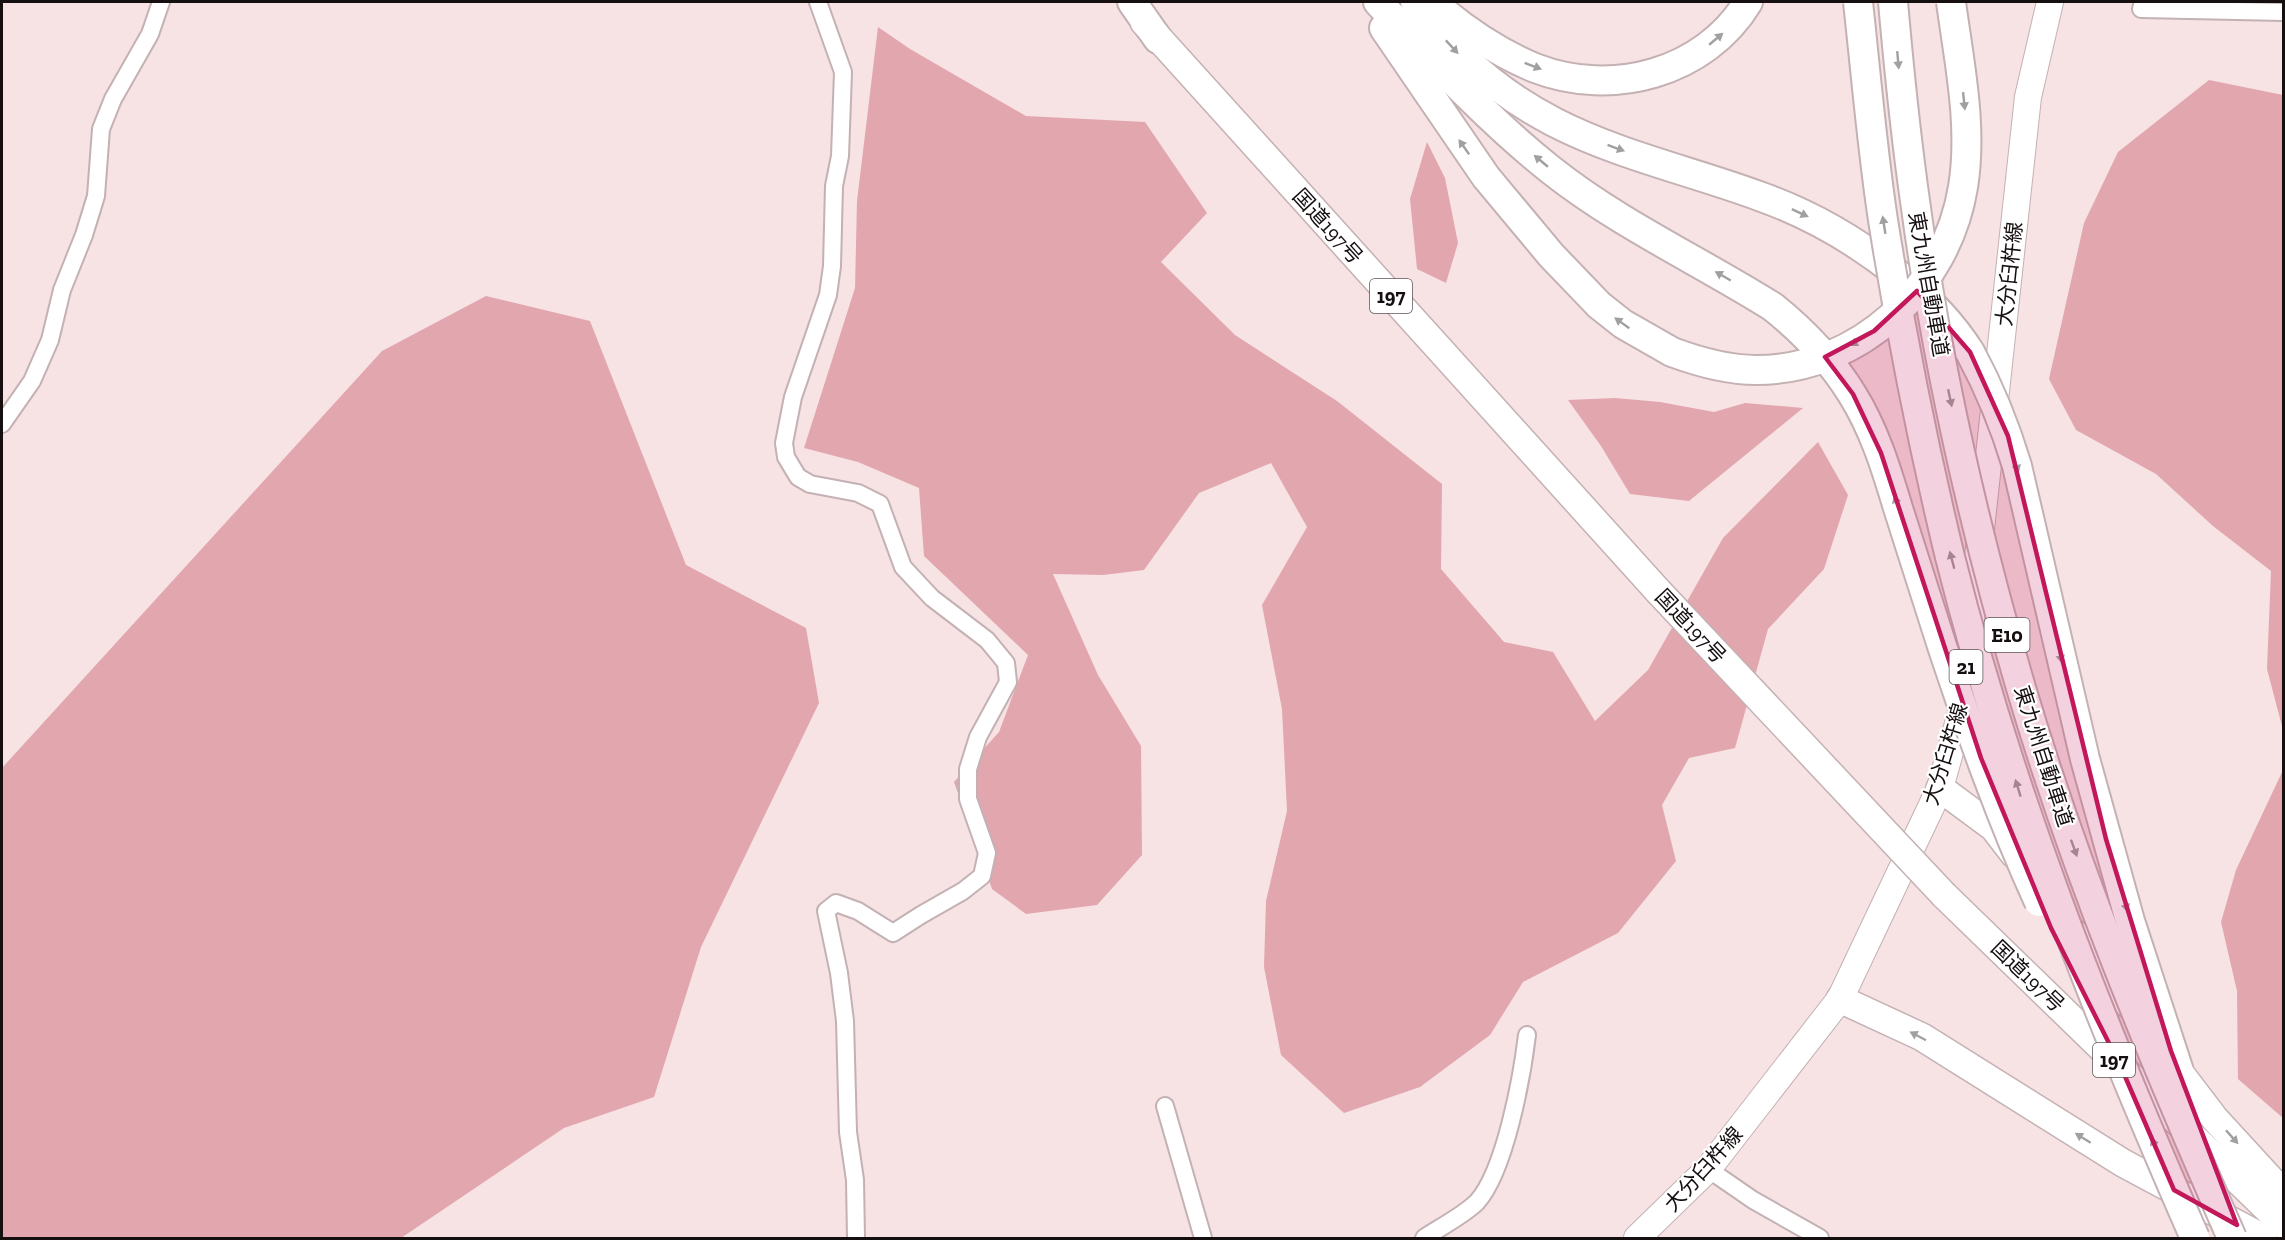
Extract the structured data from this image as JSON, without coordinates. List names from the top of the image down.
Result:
{
  "streets": {
    "highway": [
      "国道197号",
      "東九州自動車道",
      "197",
      "E10"
    ],
    "main road": ["大分臼杵線", "21"]
  }
}
